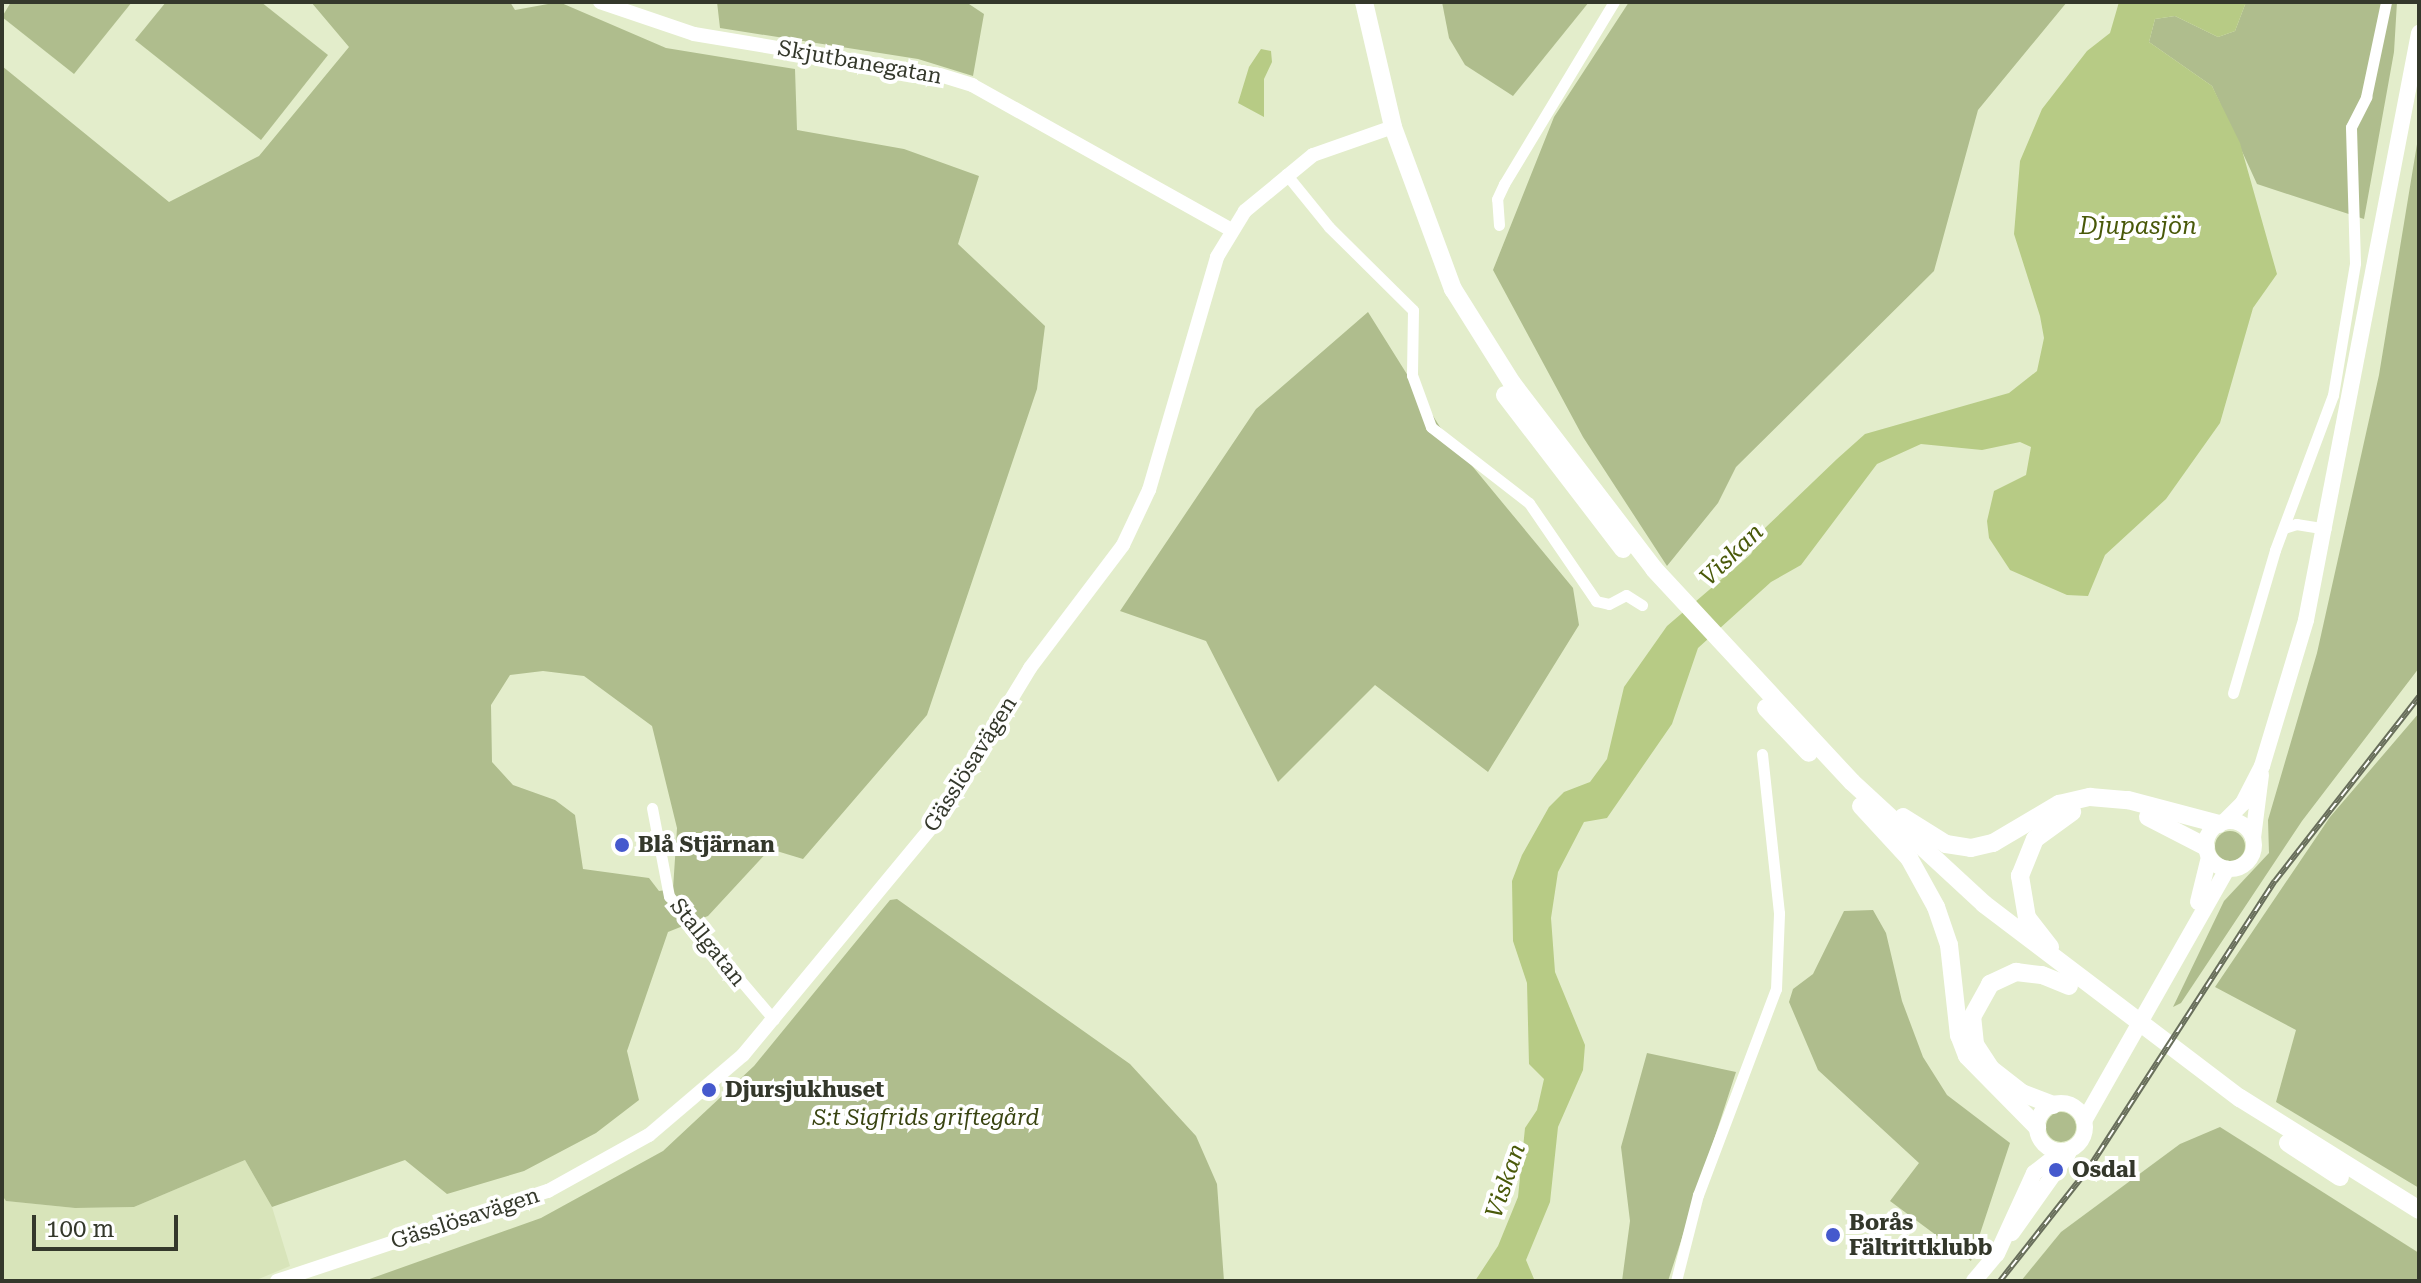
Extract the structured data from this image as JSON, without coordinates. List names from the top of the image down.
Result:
{
  "streets": {
    "street": ["Skjutbanegatan", "Gässlösavägen", "Stallgatan"]
  },
  "crossings": [
    ["Skjutbanegatan", "Gässlösavägen"],
    ["Gässlösavägen", "Stallgatan"]
  ],
  "water": ["Djupasjön", "Viskan"],
  "parks": ["S:t Sigfrids griftegård"],
  "places": [
    "Blå Stjärnan",
    "Djursjukhuset",
    "Osdal",
    "Borås Fältrittklubb"
  ],
  "scale_bar": "100 m"
}
